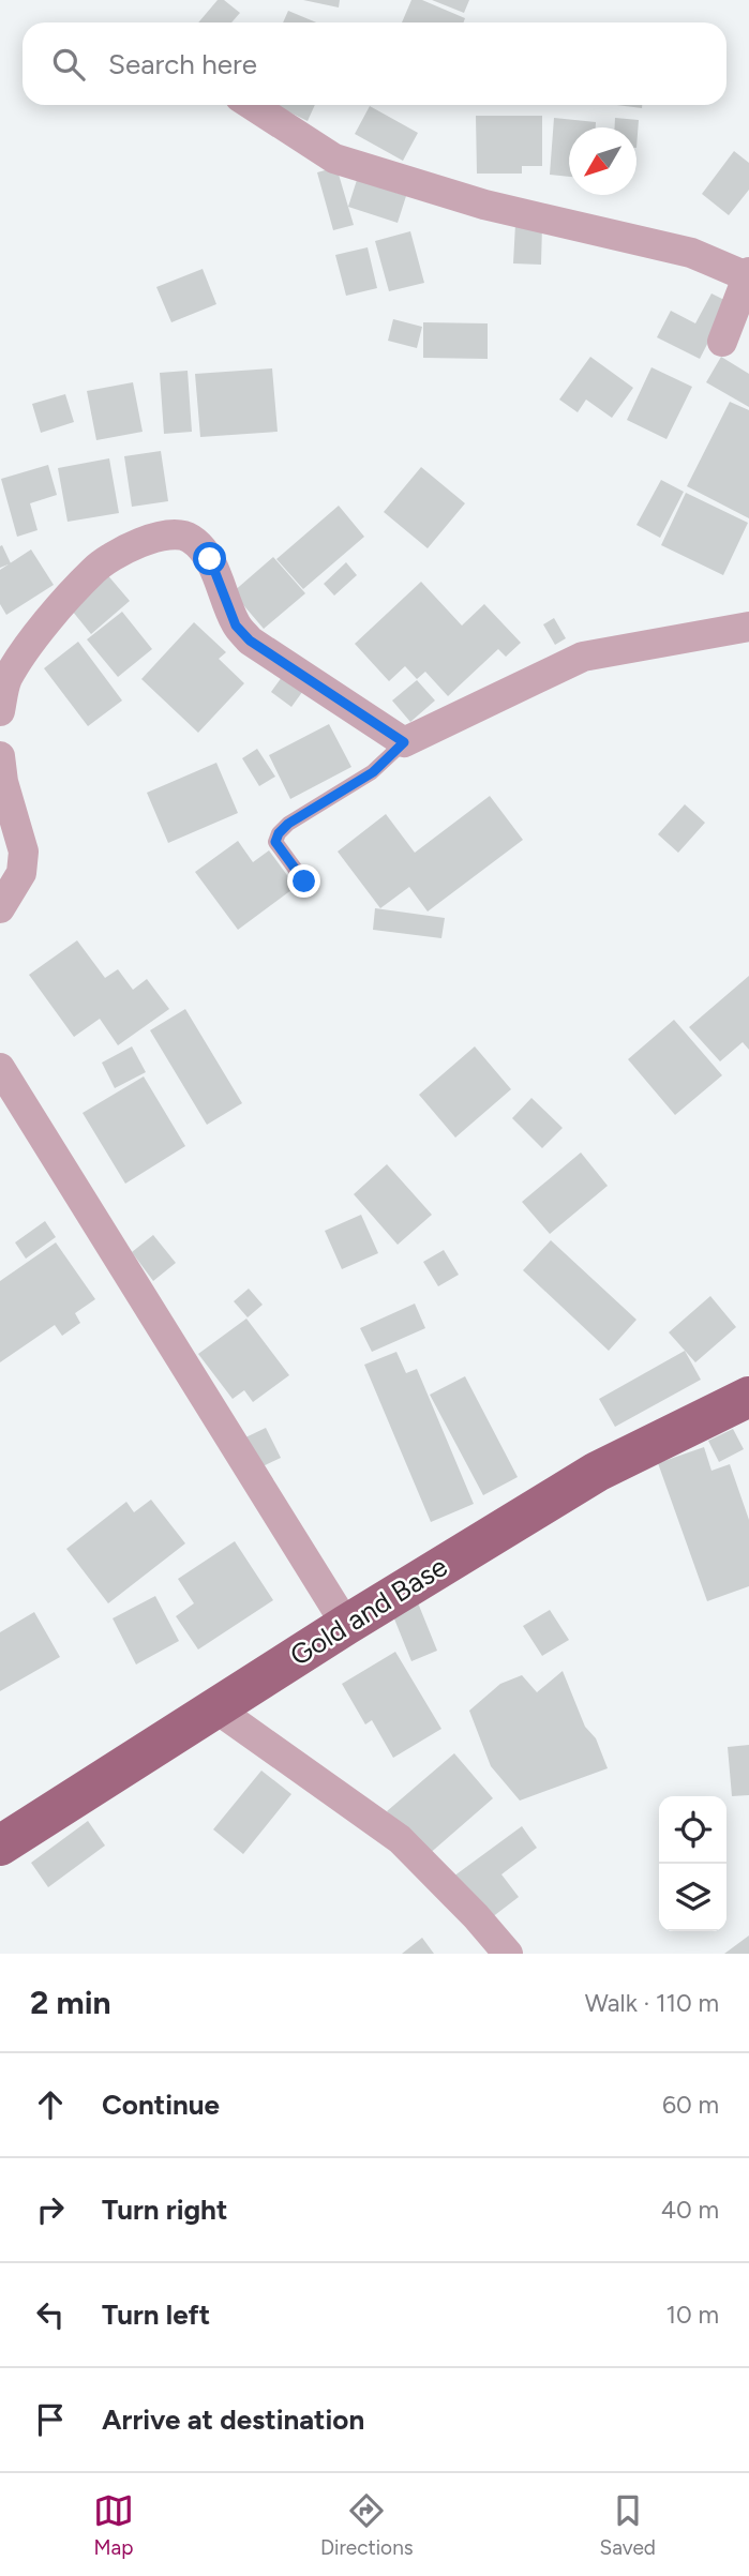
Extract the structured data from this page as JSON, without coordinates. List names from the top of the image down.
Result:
{
  "streets": {
    "main road": ["Gold and Base"]
  },
  "north": "bottom left",
  "page": {
    "search": "Search here",
    "heading": ["2 min", "Walk · 110 m"],
    "list": [
      ["Continue", "60 m"],
      ["Turn right", "40 m"],
      ["Turn left", "10 m"],
      "Arrive at destination"
    ],
    "nav": ["Map", "Directions", "Saved"]
  }
}
